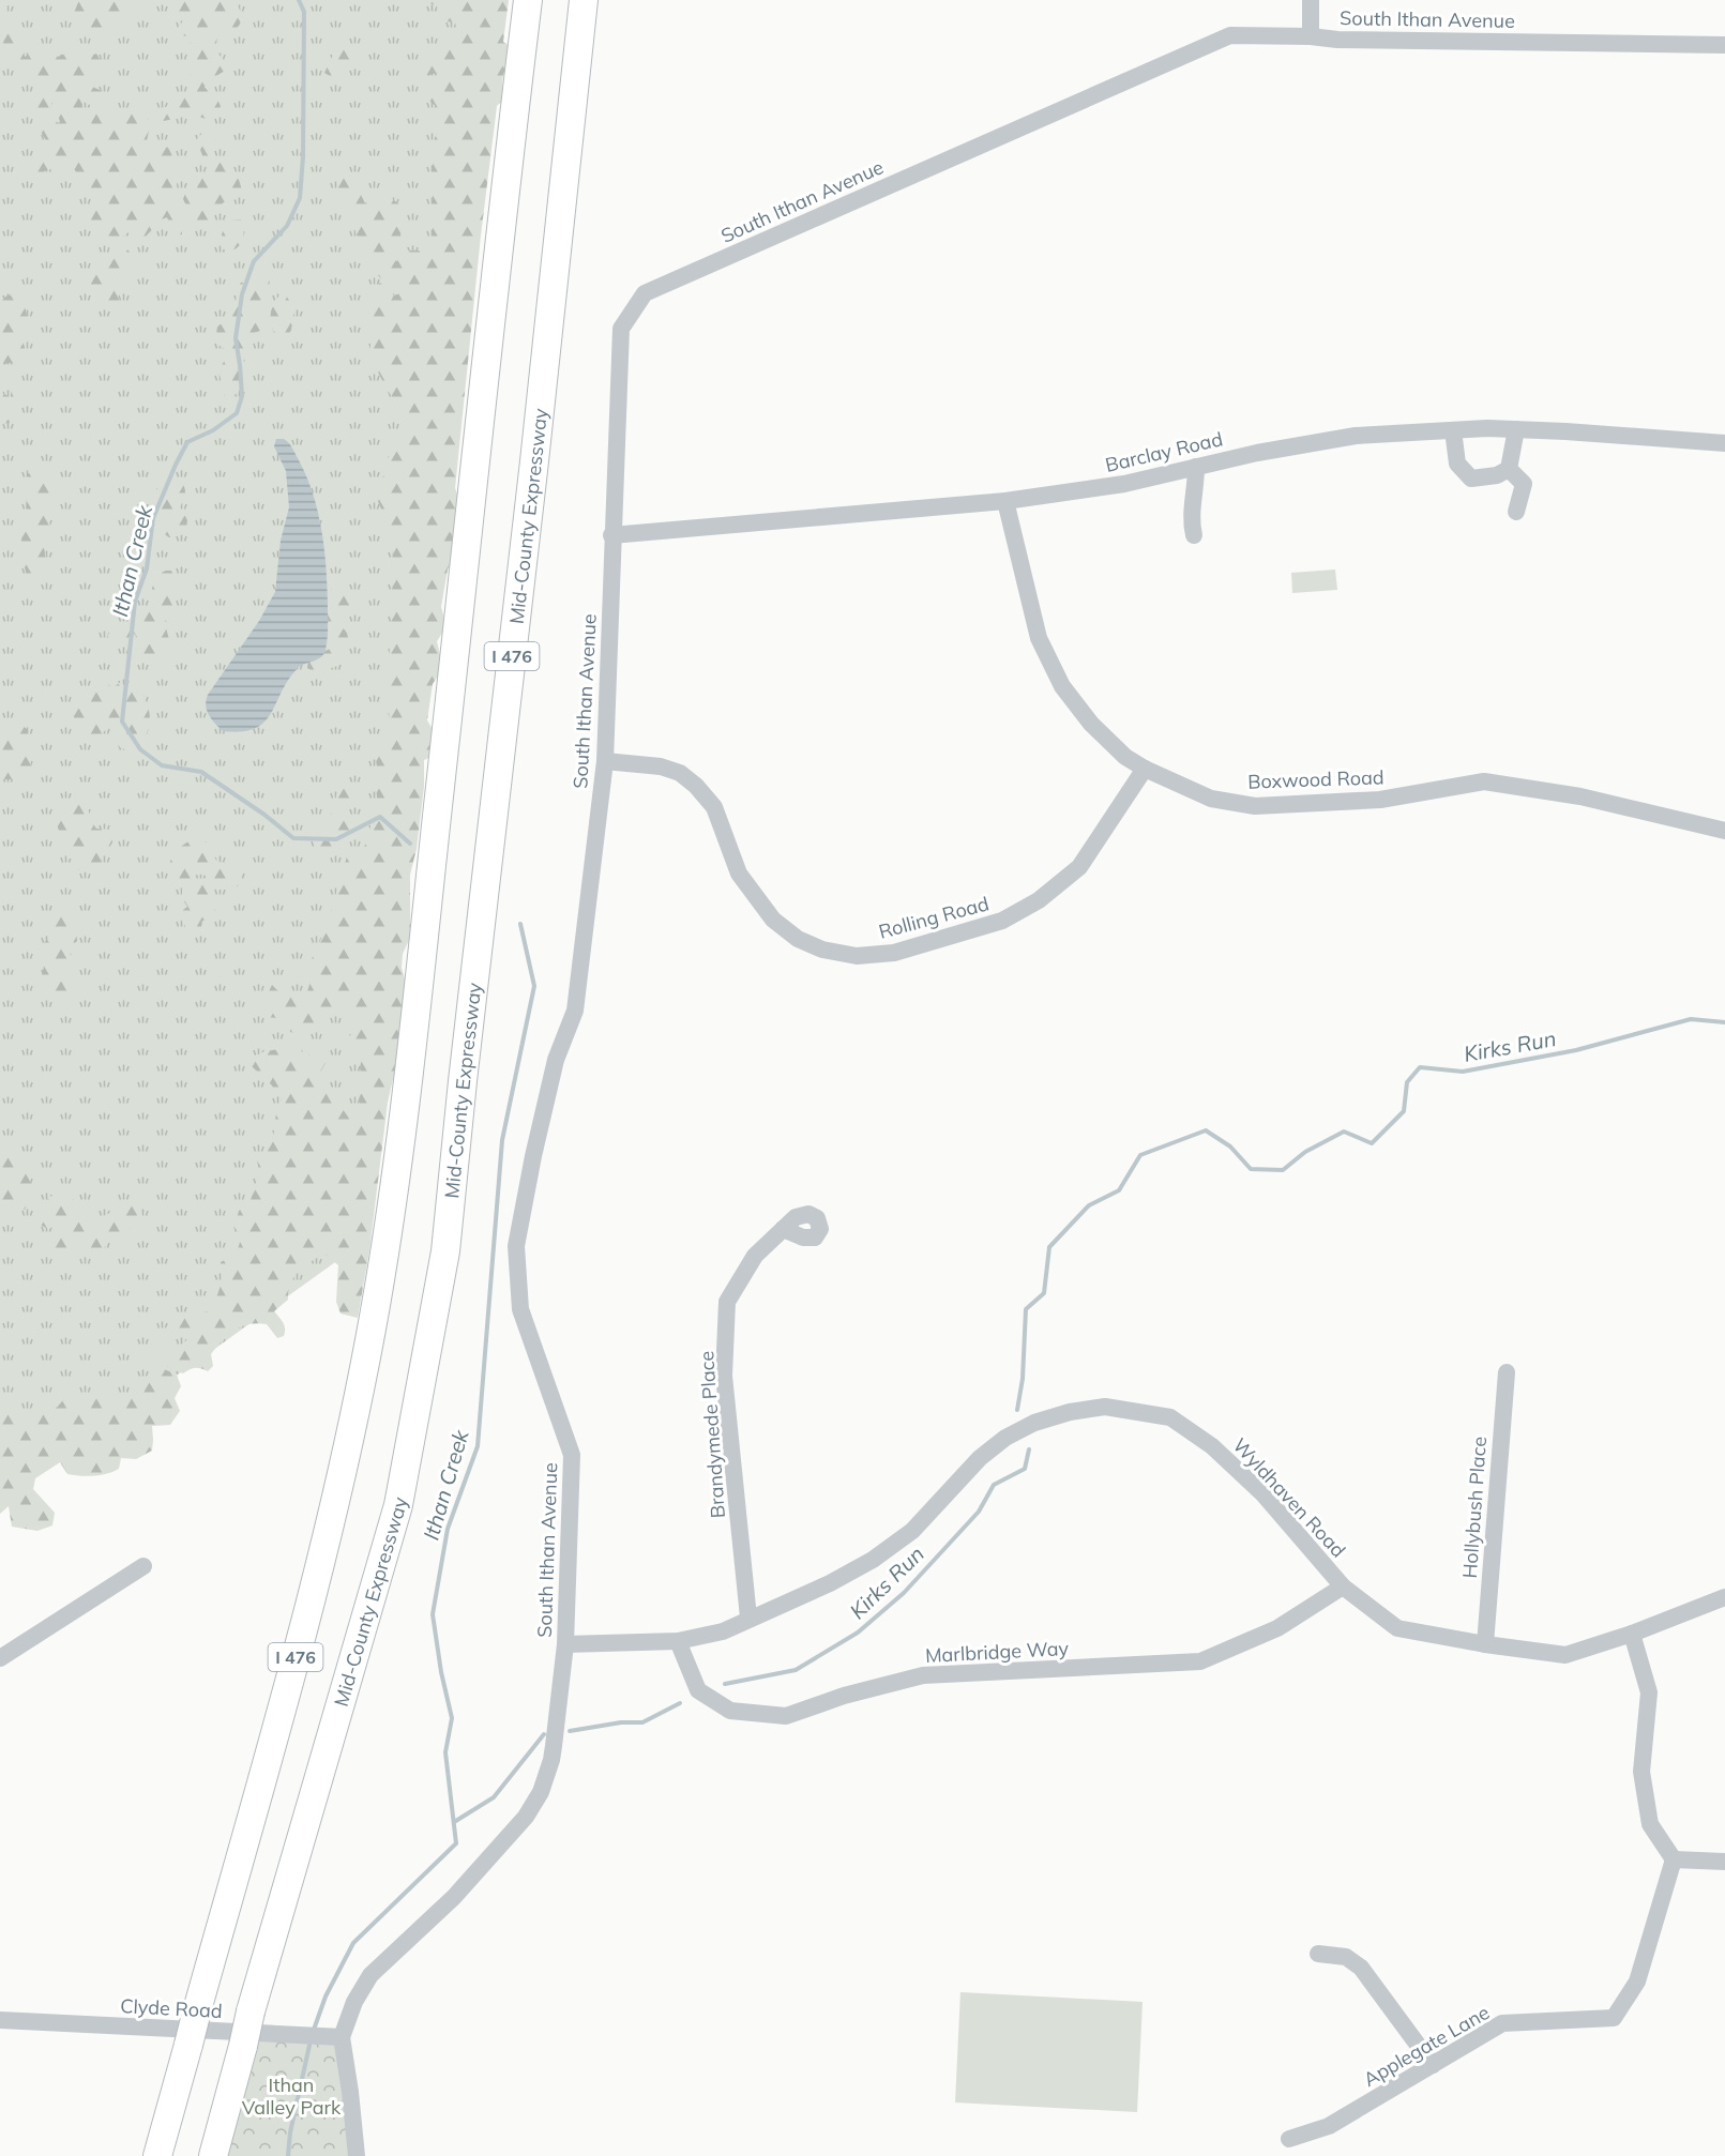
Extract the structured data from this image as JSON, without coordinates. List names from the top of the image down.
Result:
{
  "streets": {
    "highway": ["Mid-County Expressway", "I 476"],
    "street": [
      "South Ithan Avenue",
      "Barclay Road",
      "Boxwood Road",
      "Rolling Road",
      "Brandymede Place",
      "Wyldhaven Road",
      "Hollybush Place",
      "Marlbridge Way",
      "Clyde Road",
      "Applegate Lane"
    ]
  },
  "crossings": [
    ["South Ithan Avenue", "Barclay Road"],
    ["South Ithan Avenue", "Rolling Road"],
    ["South Ithan Avenue", "Wyldhaven Road"],
    ["South Ithan Avenue", "Clyde Road"],
    ["Barclay Road", "Boxwood Road"],
    ["Boxwood Road", "Rolling Road"],
    ["Brandymede Place", "Wyldhaven Road"],
    ["Wyldhaven Road", "Hollybush Place"],
    ["Wyldhaven Road", "Marlbridge Way"]
  ],
  "water": ["Ithan Creek", "Kirks Run"],
  "parks": ["Ithan Valley Park"]
}
